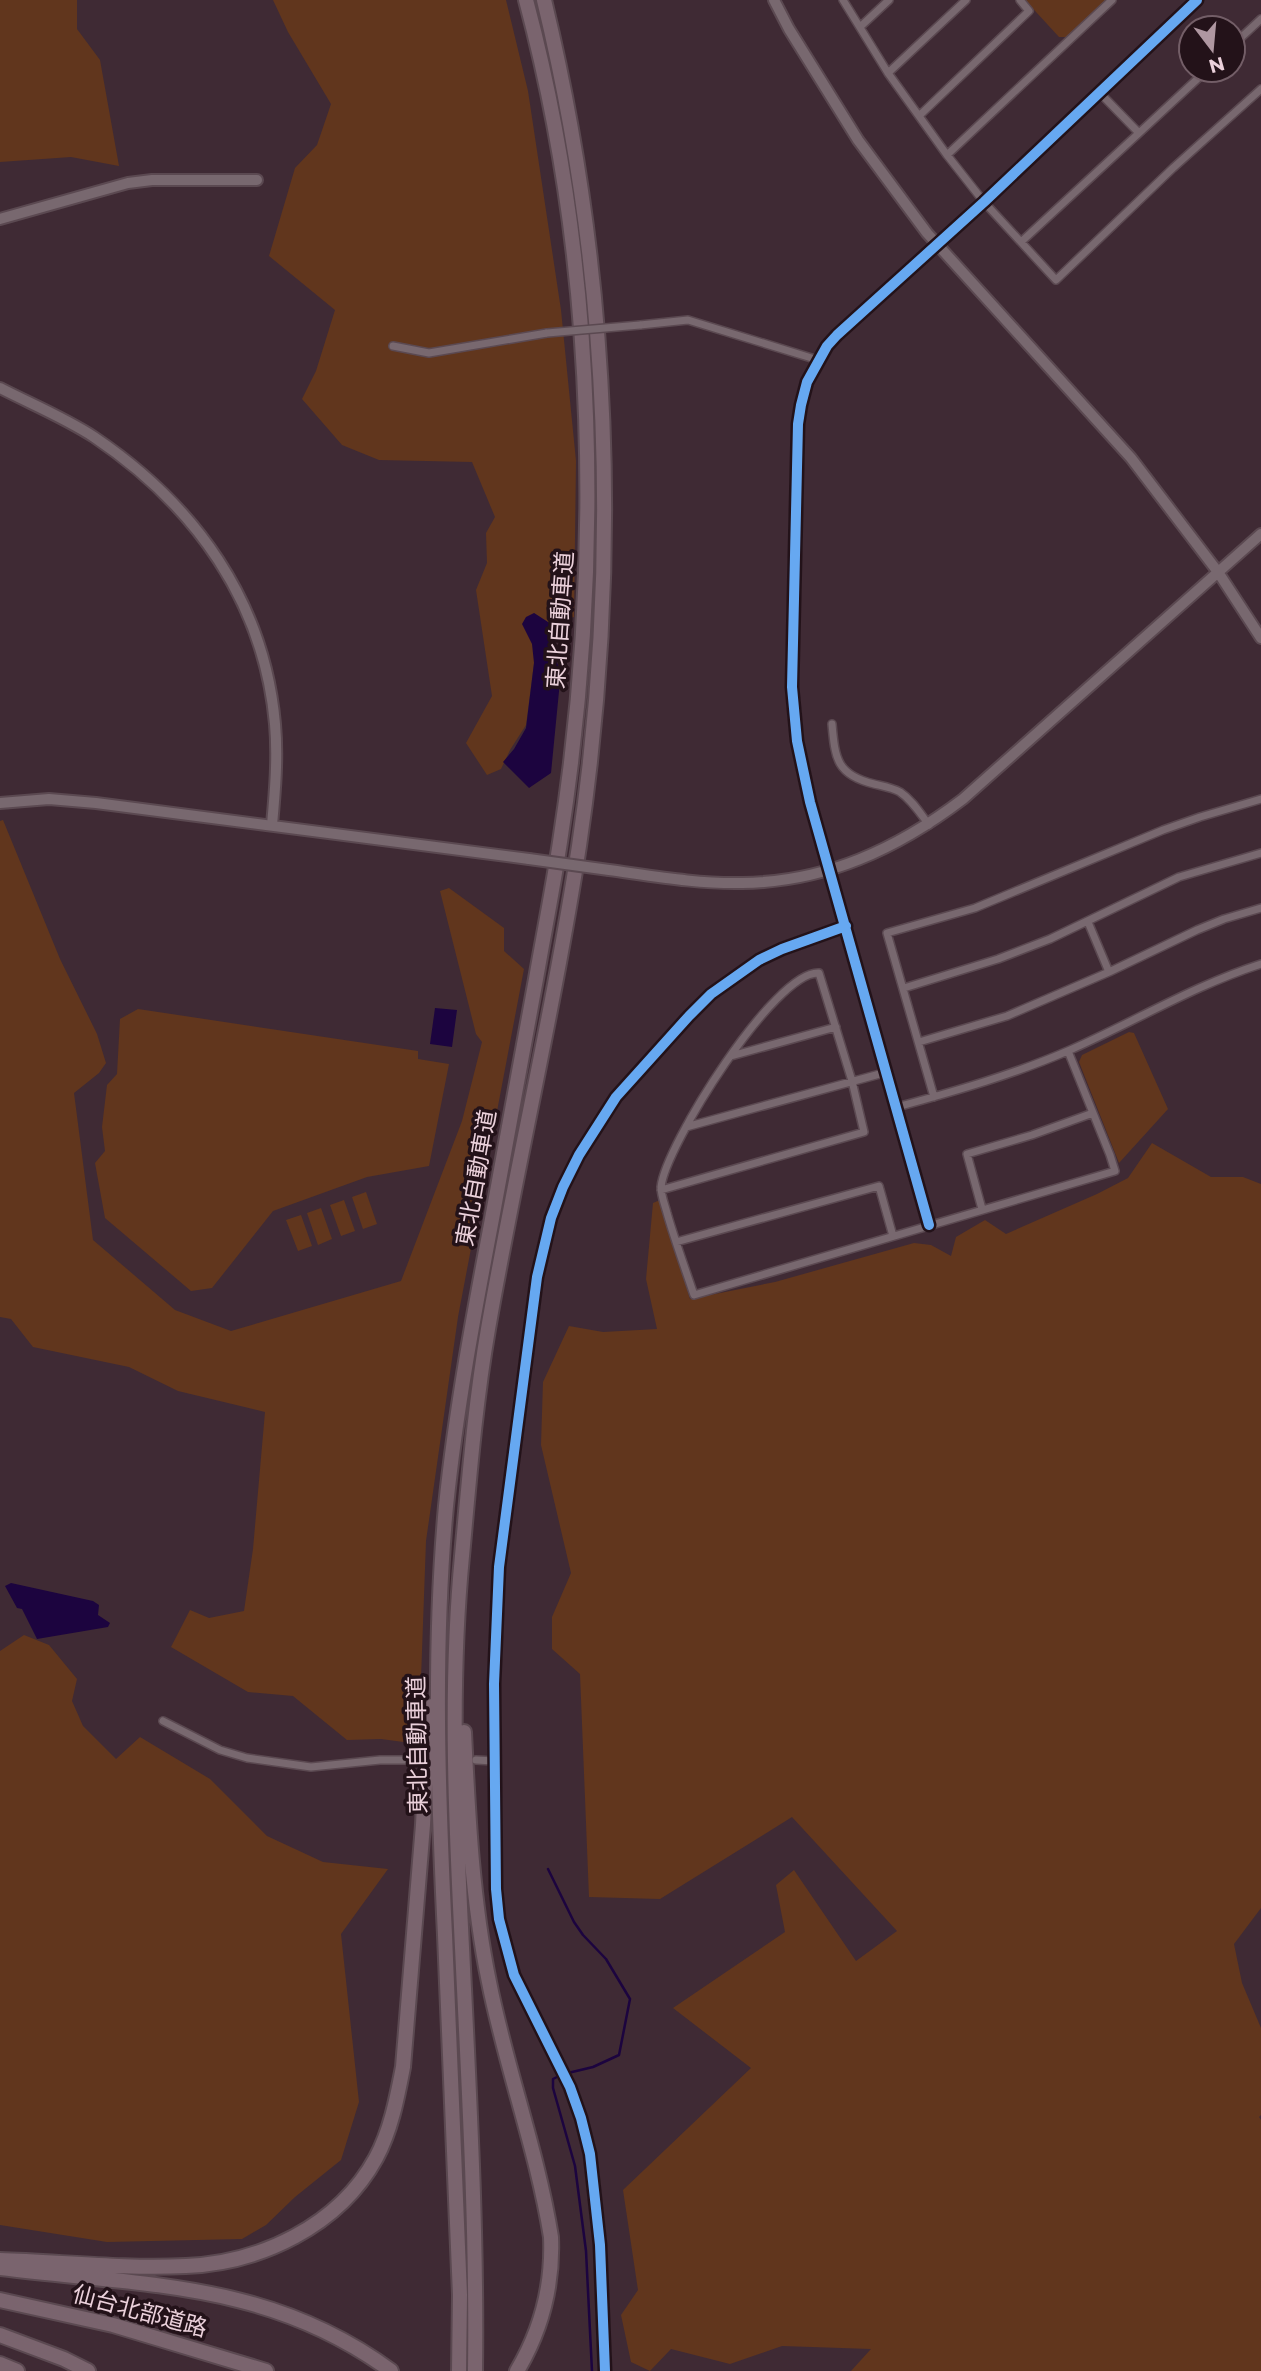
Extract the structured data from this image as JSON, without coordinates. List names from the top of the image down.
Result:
{
  "streets": {
    "highway": ["東北自動車道", "仙台北部道路"]
  },
  "north": "bottom"
}
